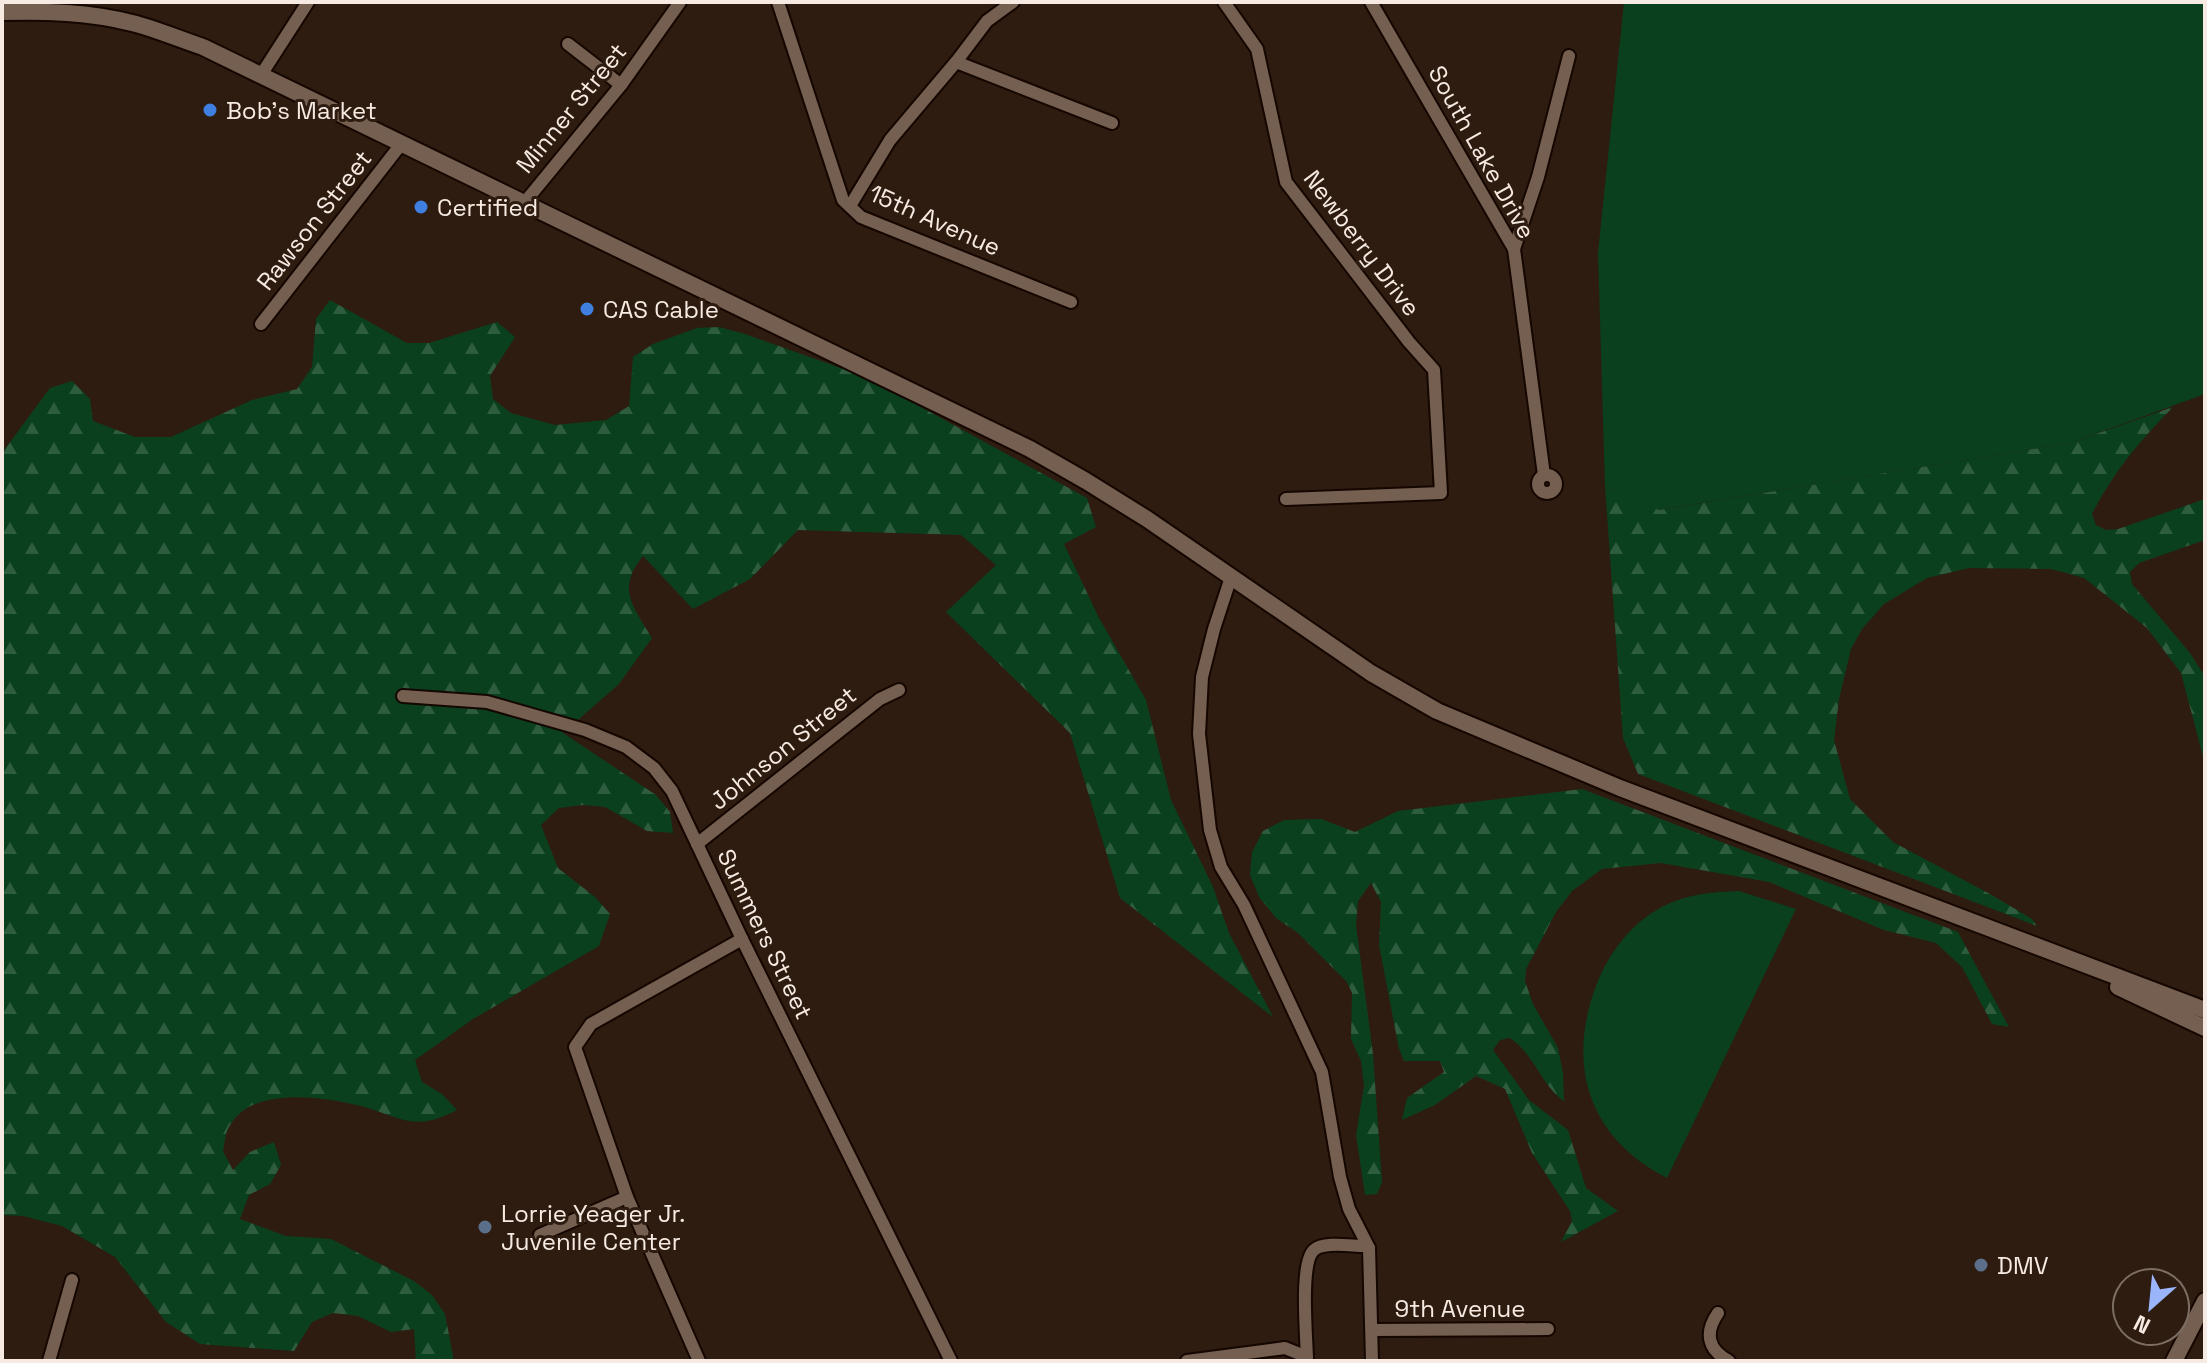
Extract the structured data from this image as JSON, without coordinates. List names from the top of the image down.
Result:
{
  "streets": {
    "street": [
      "Minner Street",
      "South Lake Drive",
      "Rawson Street",
      "15th Avenue",
      "Newberry Drive",
      "Johnson Street",
      "Summers Street",
      "9th Avenue"
    ]
  },
  "crossings": [
    ["Johnson Street", "Summers Street"]
  ],
  "places": [
    "Bob's Market",
    "Certified",
    "CAS Cable",
    "Lorrie Yeager Jr. Juvenile Center",
    "DMV"
  ],
  "north": "bottom left"
}
